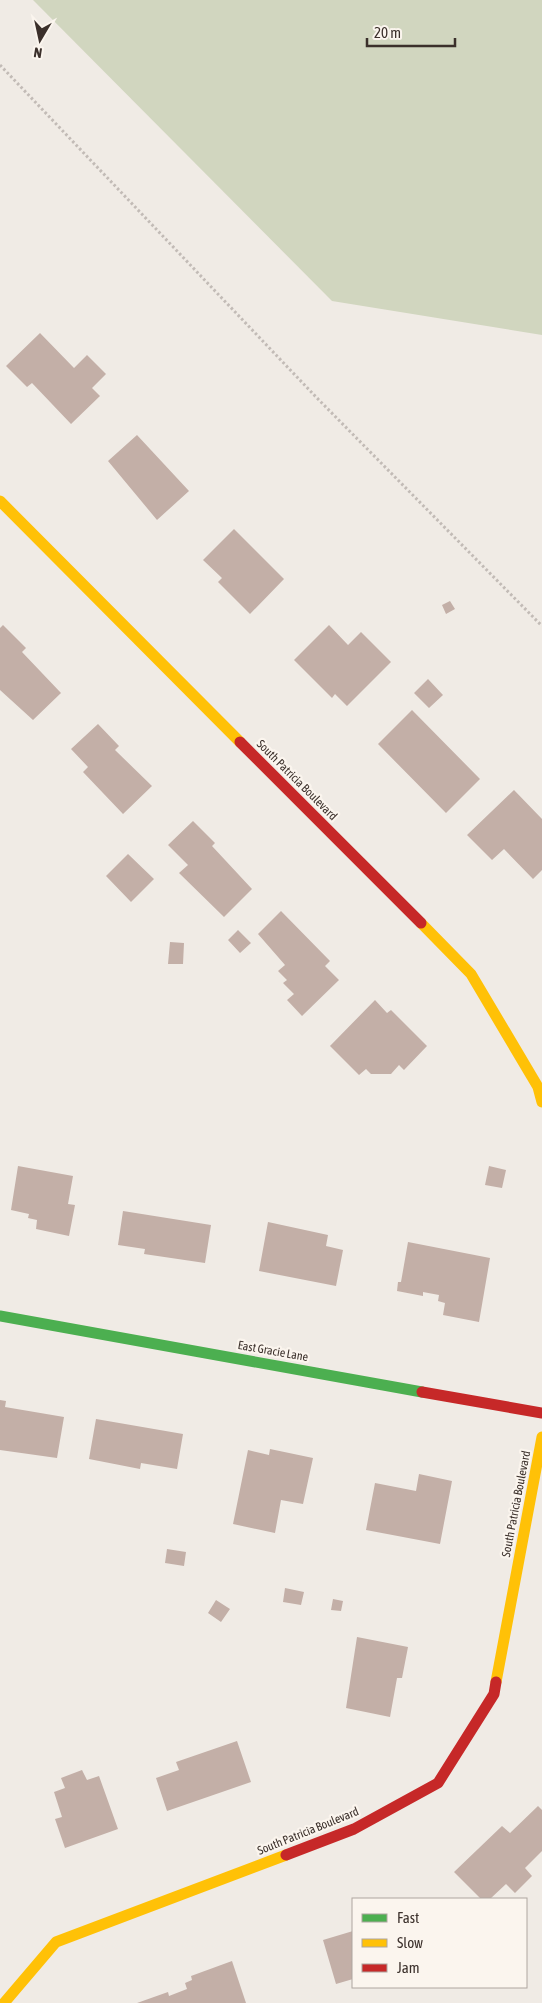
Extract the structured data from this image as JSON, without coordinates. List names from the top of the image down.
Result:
{
  "streets": {
    "street": ["South Patricia Boulevard", "East Gracie Lane"]
  },
  "legend": ["Fast", "Slow", "Jam"],
  "scale_bar": "20 m",
  "north": "bottom"
}
